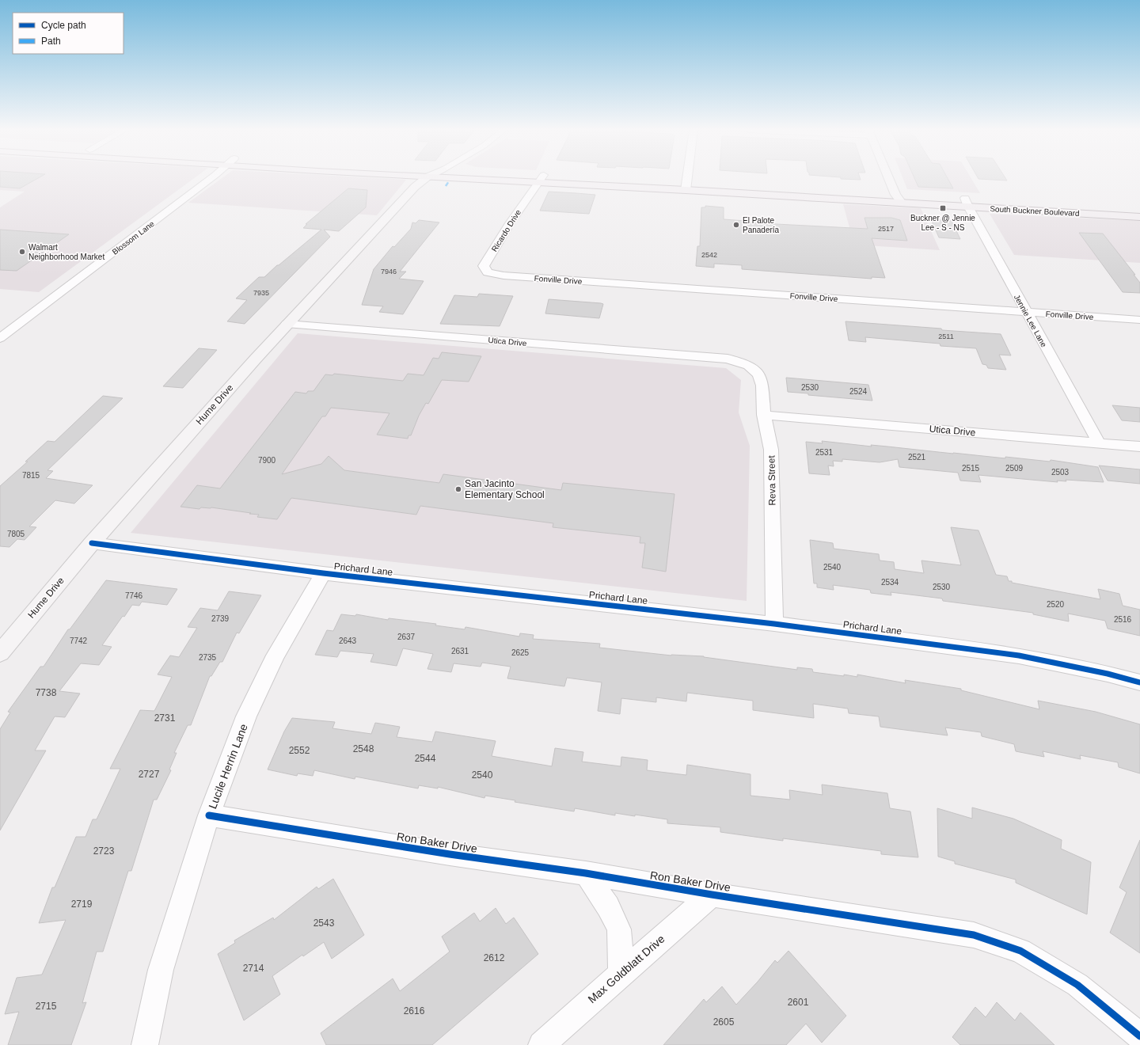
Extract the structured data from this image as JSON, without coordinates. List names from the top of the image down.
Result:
{
  "streets": {
    "main road": ["South Buckner Boulevard"],
    "street": [
      "Ricardo Drive",
      "Blossom Lane",
      "Fonville Drive",
      "Jennie Lee Lane",
      "Utica Drive",
      "Hume Drive",
      "Reva Street",
      "Prichard Lane",
      "Lucile Herrin Lane",
      "Ron Baker Drive",
      "Max Goldblatt Drive"
    ]
  },
  "crossings": [
    ["South Buckner Boulevard", "Ricardo Drive"],
    ["South Buckner Boulevard", "Jennie Lee Lane"],
    ["Ricardo Drive", "Fonville Drive"],
    ["Fonville Drive", "Jennie Lee Lane"],
    ["Jennie Lee Lane", "Utica Drive"],
    ["Utica Drive", "Hume Drive"],
    ["Utica Drive", "Reva Street"],
    ["Hume Drive", "Prichard Lane"],
    ["Reva Street", "Prichard Lane"],
    ["Prichard Lane", "Lucile Herrin Lane"],
    ["Lucile Herrin Lane", "Ron Baker Drive"],
    ["Ron Baker Drive", "Max Goldblatt Drive"]
  ],
  "places": {
    "transit": ["Buckner @ Jennie Lee - S - NS"],
    "other": ["El Palote Panadería", "Walmart Neighborhood Market", "San Jacinto Elementary School"]
  },
  "house_numbers": [
    "2517",
    "2542",
    "7946",
    "7935",
    "2511",
    "2530",
    "2524",
    "2531",
    "2521",
    "7900",
    "2515",
    "2509",
    "2503",
    "7815",
    "7805",
    "2540",
    "2534",
    "2530",
    "7746",
    "2520",
    "2739",
    "2516",
    "2637",
    "7742",
    "2643",
    "2631",
    "2625",
    "2735",
    "7738",
    "2731",
    "2548",
    "2552",
    "2544",
    "2727",
    "2540",
    "2723",
    "2719",
    "2543",
    "2612",
    "2714",
    "2601",
    "2715",
    "2616",
    "2605"
  ],
  "legend": ["Cycle path", "Path"]
}
